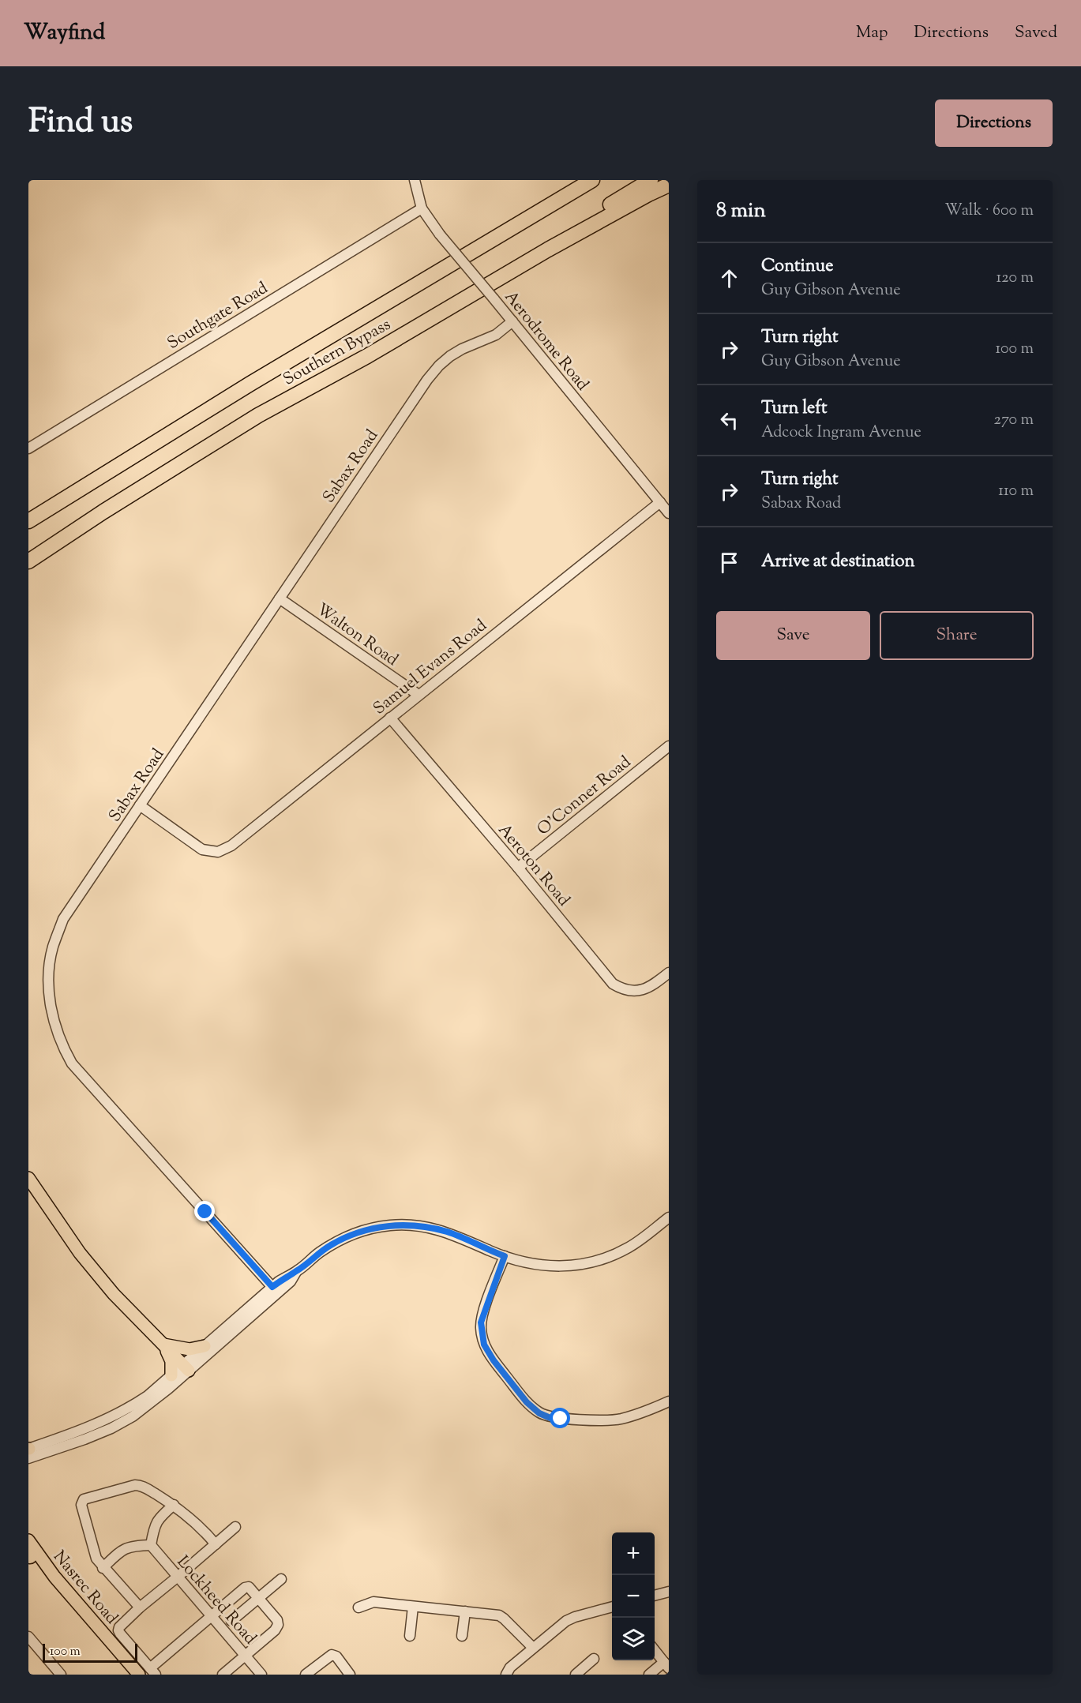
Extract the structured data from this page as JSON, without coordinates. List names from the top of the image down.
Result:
{
  "streets": {
    "highway": ["Southern Bypass"],
    "main road": ["Nasrec Road"],
    "street": [
      "Southgate Road",
      "Aerodrome Road",
      "Sabax Road",
      "Walton Road",
      "Samuel Evans Road",
      "O'Conner Road",
      "Aeroton Road",
      "Lockheed Road"
    ]
  },
  "crossings": [
    ["Southgate Road", "Aerodrome Road"],
    ["Aerodrome Road", "Sabax Road"],
    ["Aerodrome Road", "Samuel Evans Road"],
    ["Sabax Road", "Walton Road"],
    ["Sabax Road", "Samuel Evans Road"],
    ["Walton Road", "Samuel Evans Road"],
    ["Samuel Evans Road", "Aeroton Road"],
    ["O'Conner Road", "Aeroton Road"]
  ],
  "scale_bar": "100 m",
  "page": {
    "header": "Wayfind",
    "nav": ["Map", "Directions", "Saved"],
    "title": "Find us",
    "buttons": [
      "Directions",
      ["Save", "Share"]
    ],
    "heading": ["8 min", "Walk · 600 m"],
    "list": [
      ["Continue", "Guy Gibson Avenue", "120 m"],
      ["Turn right", "Guy Gibson Avenue", "100 m"],
      ["Turn left", "Adcock Ingram Avenue", "270 m"],
      ["Turn right", "Sabax Road", "110 m"],
      "Arrive at destination"
    ],
    "map_buttons": ["+", "−"],
    "scale": "100 m"
  }
}
